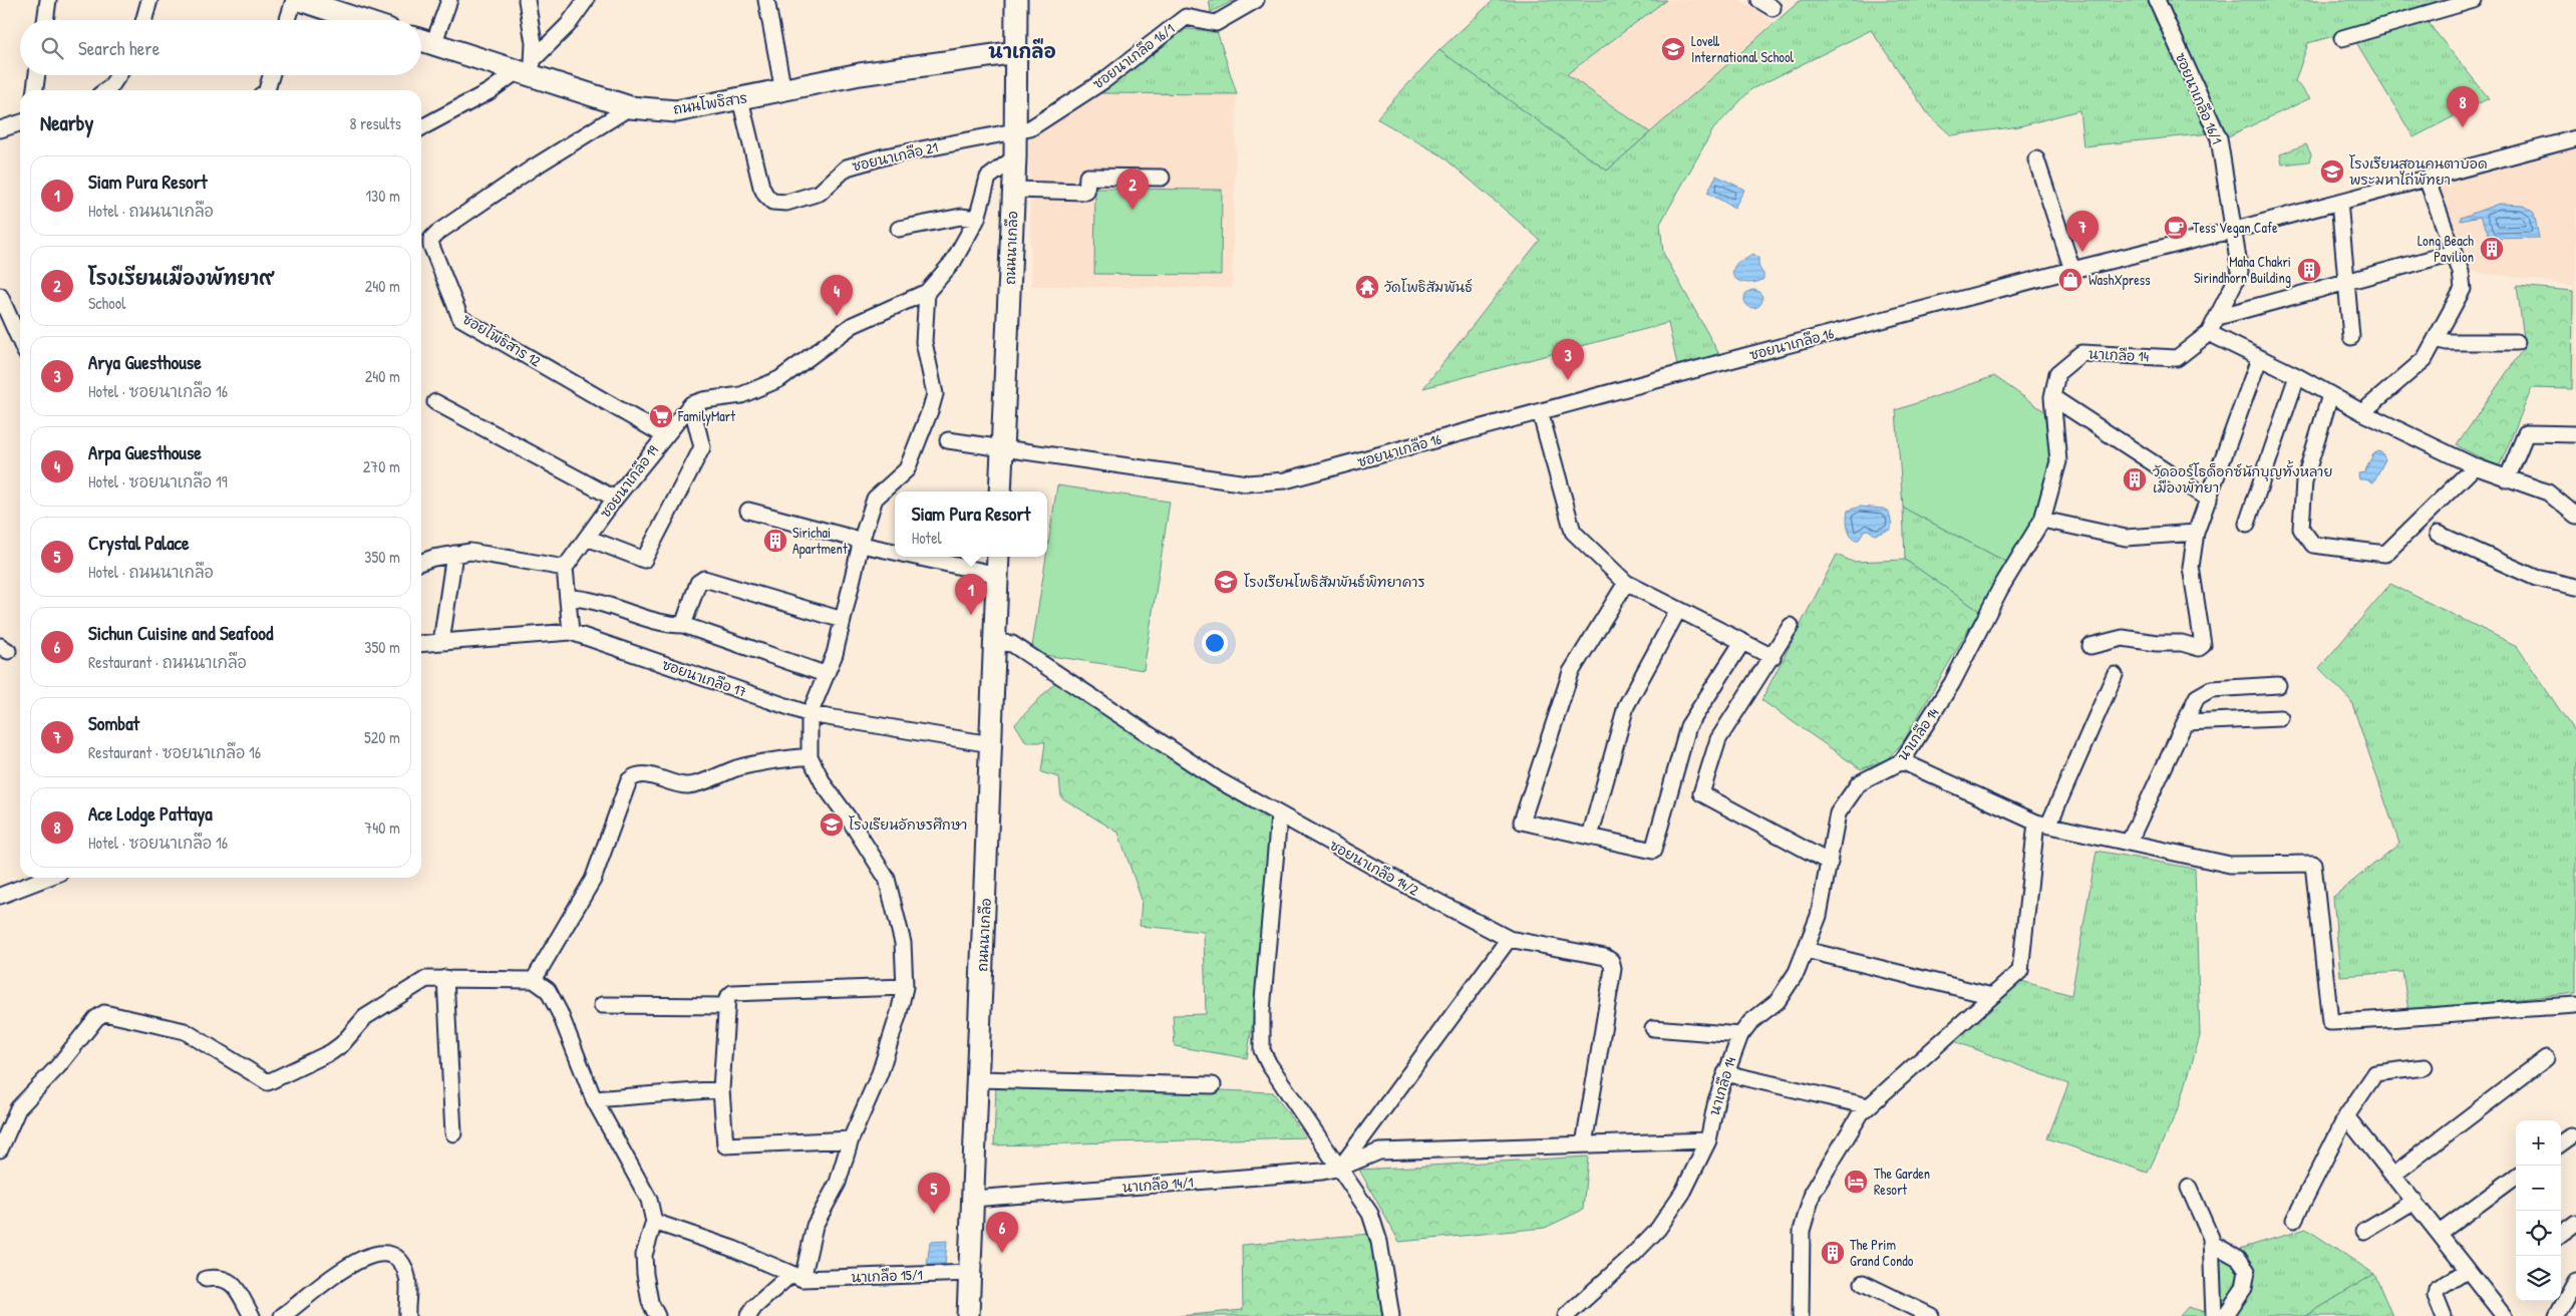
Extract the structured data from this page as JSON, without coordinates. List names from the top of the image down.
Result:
{
  "streets": {
    "street": [
      "ซอยนาเกลือ 16/1",
      "ถนนโพธิสาร",
      "ซอยนาเกลือ 21",
      "ถนนนาเกลือ",
      "ซอยโพธิสาร 12",
      "ซอยนาเกลือ 16",
      "นาเกลือ 14",
      "ซอยนาเกลือ 19",
      "ซอยนาเกลือ 17",
      "ซอยนาเกลือ 14/2",
      "นาเกลือ 14/1",
      "นาเกลือ 15/1"
    ]
  },
  "crossings": [
    ["ซอยนาเกลือ 16/1", "ซอยนาเกลือ 21"],
    ["ซอยนาเกลือ 16/1", "ถนนนาเกลือ"],
    ["ซอยนาเกลือ 16/1", "ซอยนาเกลือ 16"],
    ["ซอยนาเกลือ 16/1", "นาเกลือ 14"],
    ["ถนนโพธิสาร", "ซอยนาเกลือ 21"],
    ["ถนนโพธิสาร", "ถนนนาเกลือ"],
    ["ถนนโพธิสาร", "ซอยโพธิสาร 12"],
    ["ซอยนาเกลือ 21", "ถนนนาเกลือ"],
    ["ถนนนาเกลือ", "ซอยนาเกลือ 16"],
    ["ถนนนาเกลือ", "ซอยนาเกลือ 17"],
    ["ถนนนาเกลือ", "ซอยนาเกลือ 14/2"],
    ["ถนนนาเกลือ", "นาเกลือ 14/1"],
    ["ถนนนาเกลือ", "นาเกลือ 15/1"],
    ["ซอยโพธิสาร 12", "ซอยนาเกลือ 19"],
    ["ซอยนาเกลือ 16", "นาเกลือ 14"],
    ["นาเกลือ 14", "นาเกลือ 14/1"],
    ["ซอยนาเกลือ 14/2", "นาเกลือ 14/1"]
  ],
  "districts": ["นาเกลือ"],
  "places": {
    "school or university": [
      "Lovell International School",
      "โรงเรียนสอนคนตาบอด พระมหาไถ่พัทยา",
      "โรงเรียนโพธิสัมพันธ์พิทยาคาร",
      "โรงเรียนอักษรศึกษา"
    ],
    "cafe": ["Tess Vegan Cafe"],
    "building": [
      "Long Beach Pavilion",
      "Maha Chakri Sirindhorn Building",
      "วัดออร์โธด็อกซ์นักบุญทั้งหลาย เมืองพัทยา",
      "Sirichai Apartment",
      "The Prim Grand Condo"
    ],
    "shop": ["WashXpress"],
    "temple": ["วัดโพธิสัมพันธ์"],
    "supermarket": ["FamilyMart"],
    "hotel": ["The Garden Resort"]
  },
  "page": {
    "search": "Search here",
    "pins": [
      "8",
      "2",
      "7",
      "4",
      "3",
      "1",
      "5",
      "6"
    ],
    "heading": ["Nearby", "8 results"],
    "list": [
      {
        "mark": "1",
        "name": "Siam Pura Resort",
        "note": "Hotel · ถนนนาเกลือ",
        "value": "130 m"
      },
      {
        "mark": "2",
        "name": "โรงเรียนเมืองพัทยา๙",
        "note": "School",
        "value": "240 m"
      },
      {
        "mark": "3",
        "name": "Arya Guesthouse",
        "note": "Hotel · ซอยนาเกลือ 16",
        "value": "240 m"
      },
      {
        "mark": "4",
        "name": "Arpa Guesthouse",
        "note": "Hotel · ซอยนาเกลือ 19",
        "value": "270 m"
      },
      {
        "mark": "5",
        "name": "Crystal Palace",
        "note": "Hotel · ถนนนาเกลือ",
        "value": "350 m"
      },
      {
        "mark": "6",
        "name": "Sichun Cuisine and Seafood",
        "note": "Restaurant · ถนนนาเกลือ",
        "value": "350 m"
      },
      {
        "mark": "7",
        "name": "Sombat",
        "note": "Restaurant · ซอยนาเกลือ 16",
        "value": "520 m"
      },
      {
        "mark": "8",
        "name": "Ace Lodge Pattaya",
        "note": "Hotel · ซอยนาเกลือ 16",
        "value": "740 m"
      }
    ],
    "popup": ["Siam Pura Resort", "Hotel"],
    "map_buttons": ["+", "−"]
  }
}
